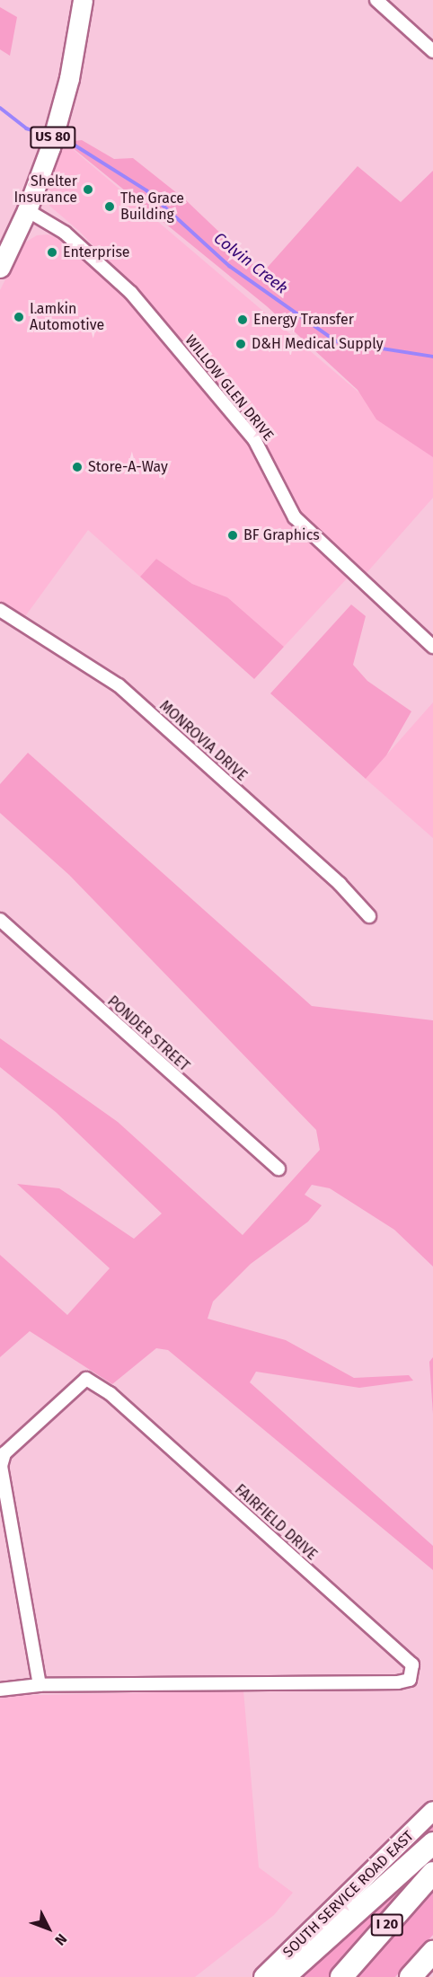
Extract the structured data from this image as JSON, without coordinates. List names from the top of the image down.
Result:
{
  "streets": {
    "highway": ["I 20"],
    "main road": ["US 80", "SOUTH SERVICE ROAD EAST"],
    "street": [
      "WILLOW GLEN DRIVE",
      "MONROVIA DRIVE",
      "PONDER STREET",
      "FAIRFIELD DRIVE"
    ]
  },
  "crossings": [
    ["US 80", "WILLOW GLEN DRIVE"]
  ],
  "water": ["Colvin Creek"],
  "places": [
    "Shelter Insurance",
    "The Grace Building",
    "Enterprise",
    "Lamkin Automotive",
    "Energy Transfer",
    "D&H Medical Supply",
    "Store-A-Way",
    "BF Graphics"
  ],
  "north": "bottom right"
}
